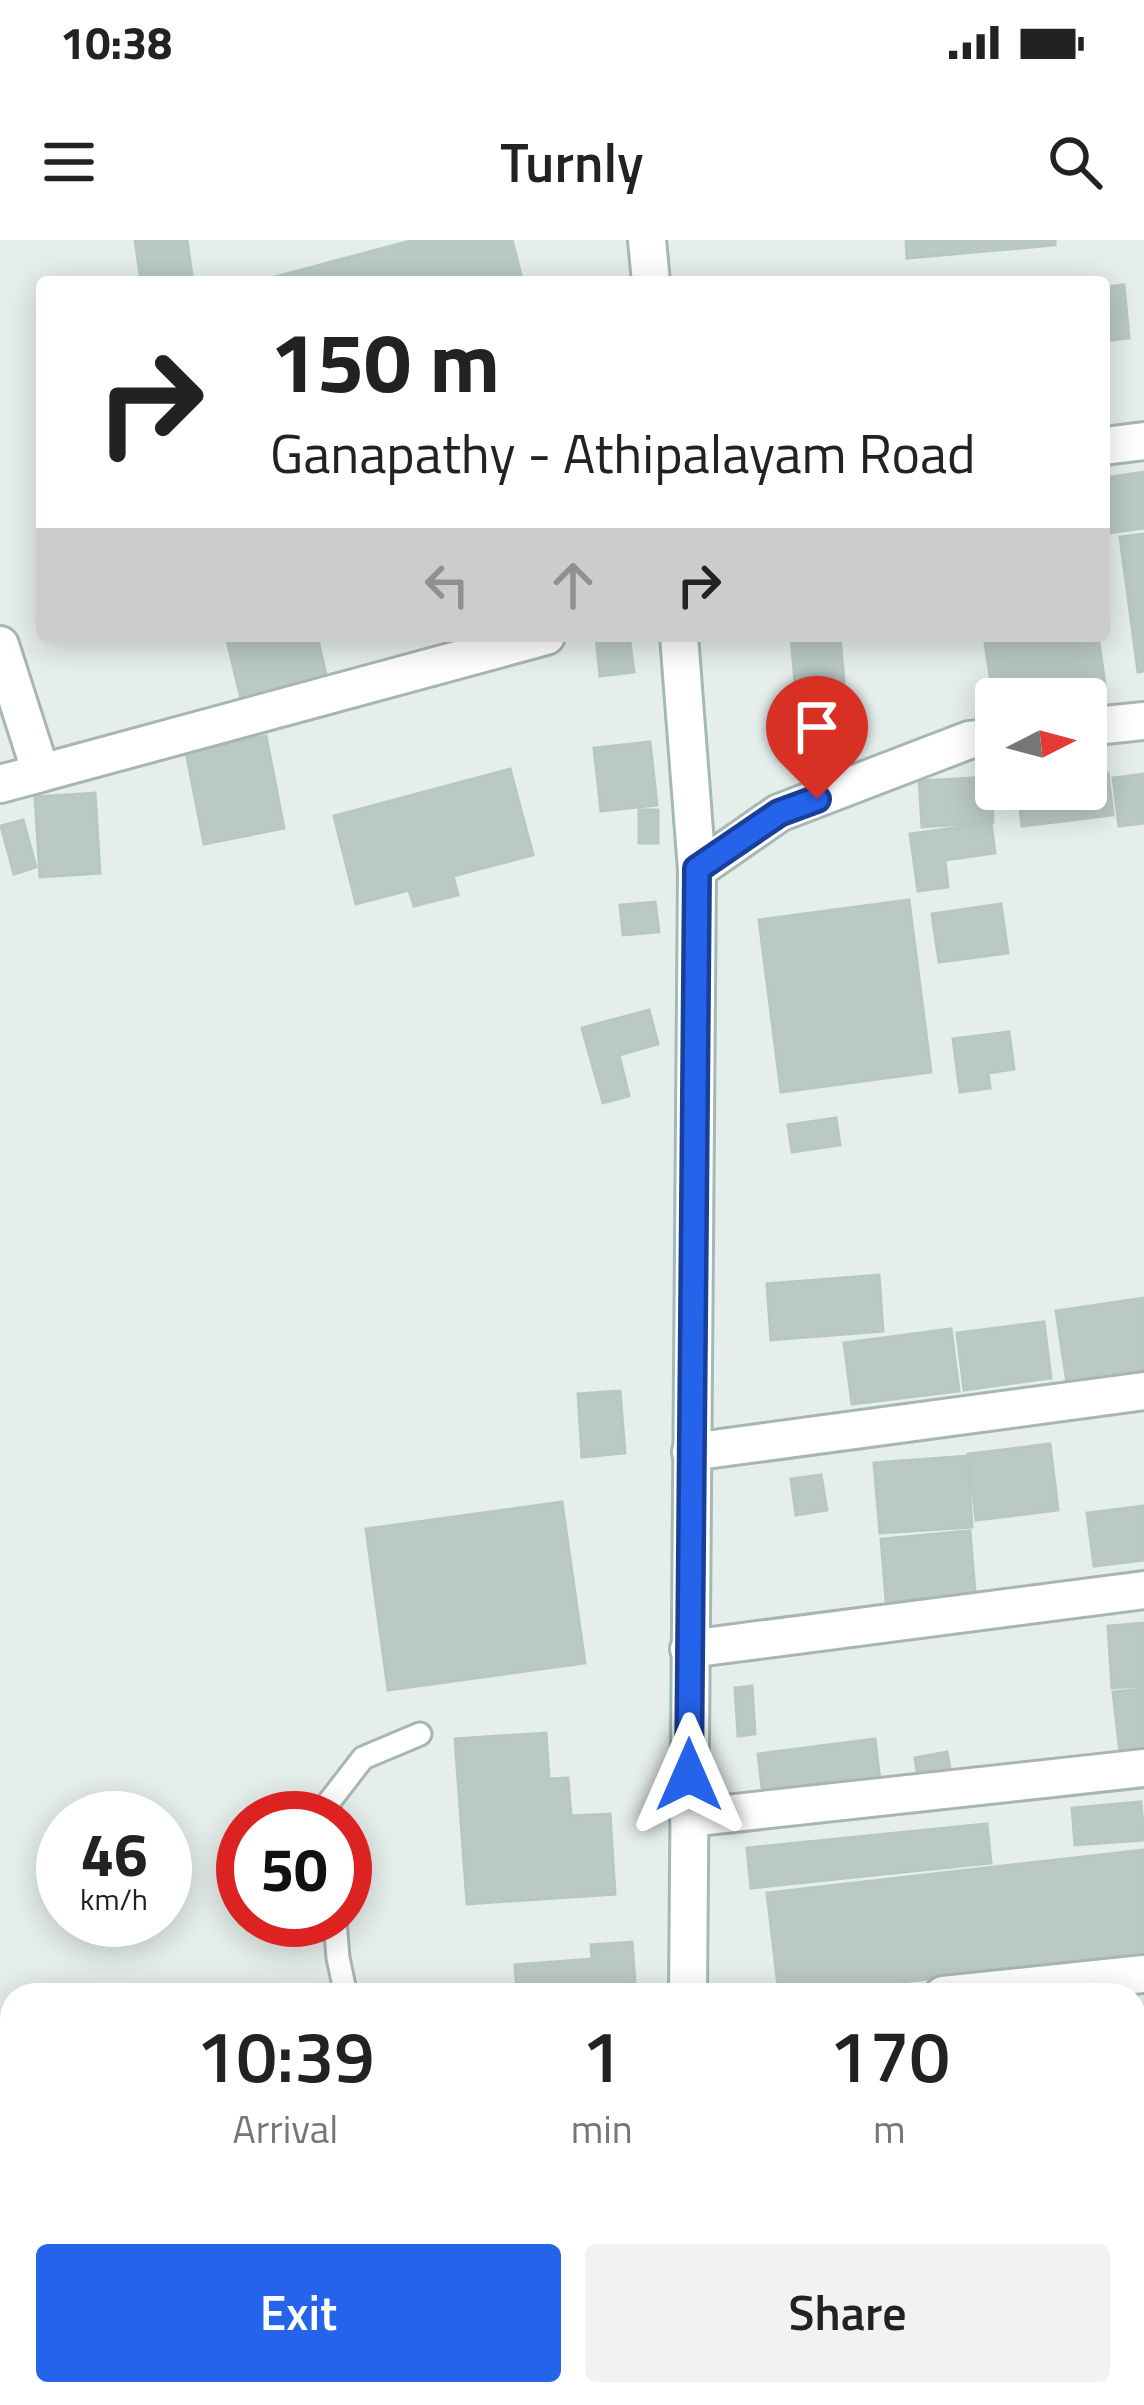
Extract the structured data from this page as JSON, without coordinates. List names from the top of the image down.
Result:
{
  "north": "right",
  "page": {
    "status": "10:38",
    "header": "Turnly",
    "turn": ["150 m", "Ganapathy - Athipalayam Road"],
    "speed": "46 km/h",
    "limit": "50",
    "eta": [
      "10:39",
      "Arrival",
      "1",
      "min",
      "170",
      "m"
    ],
    "buttons": ["Exit", "Share"]
  }
}
